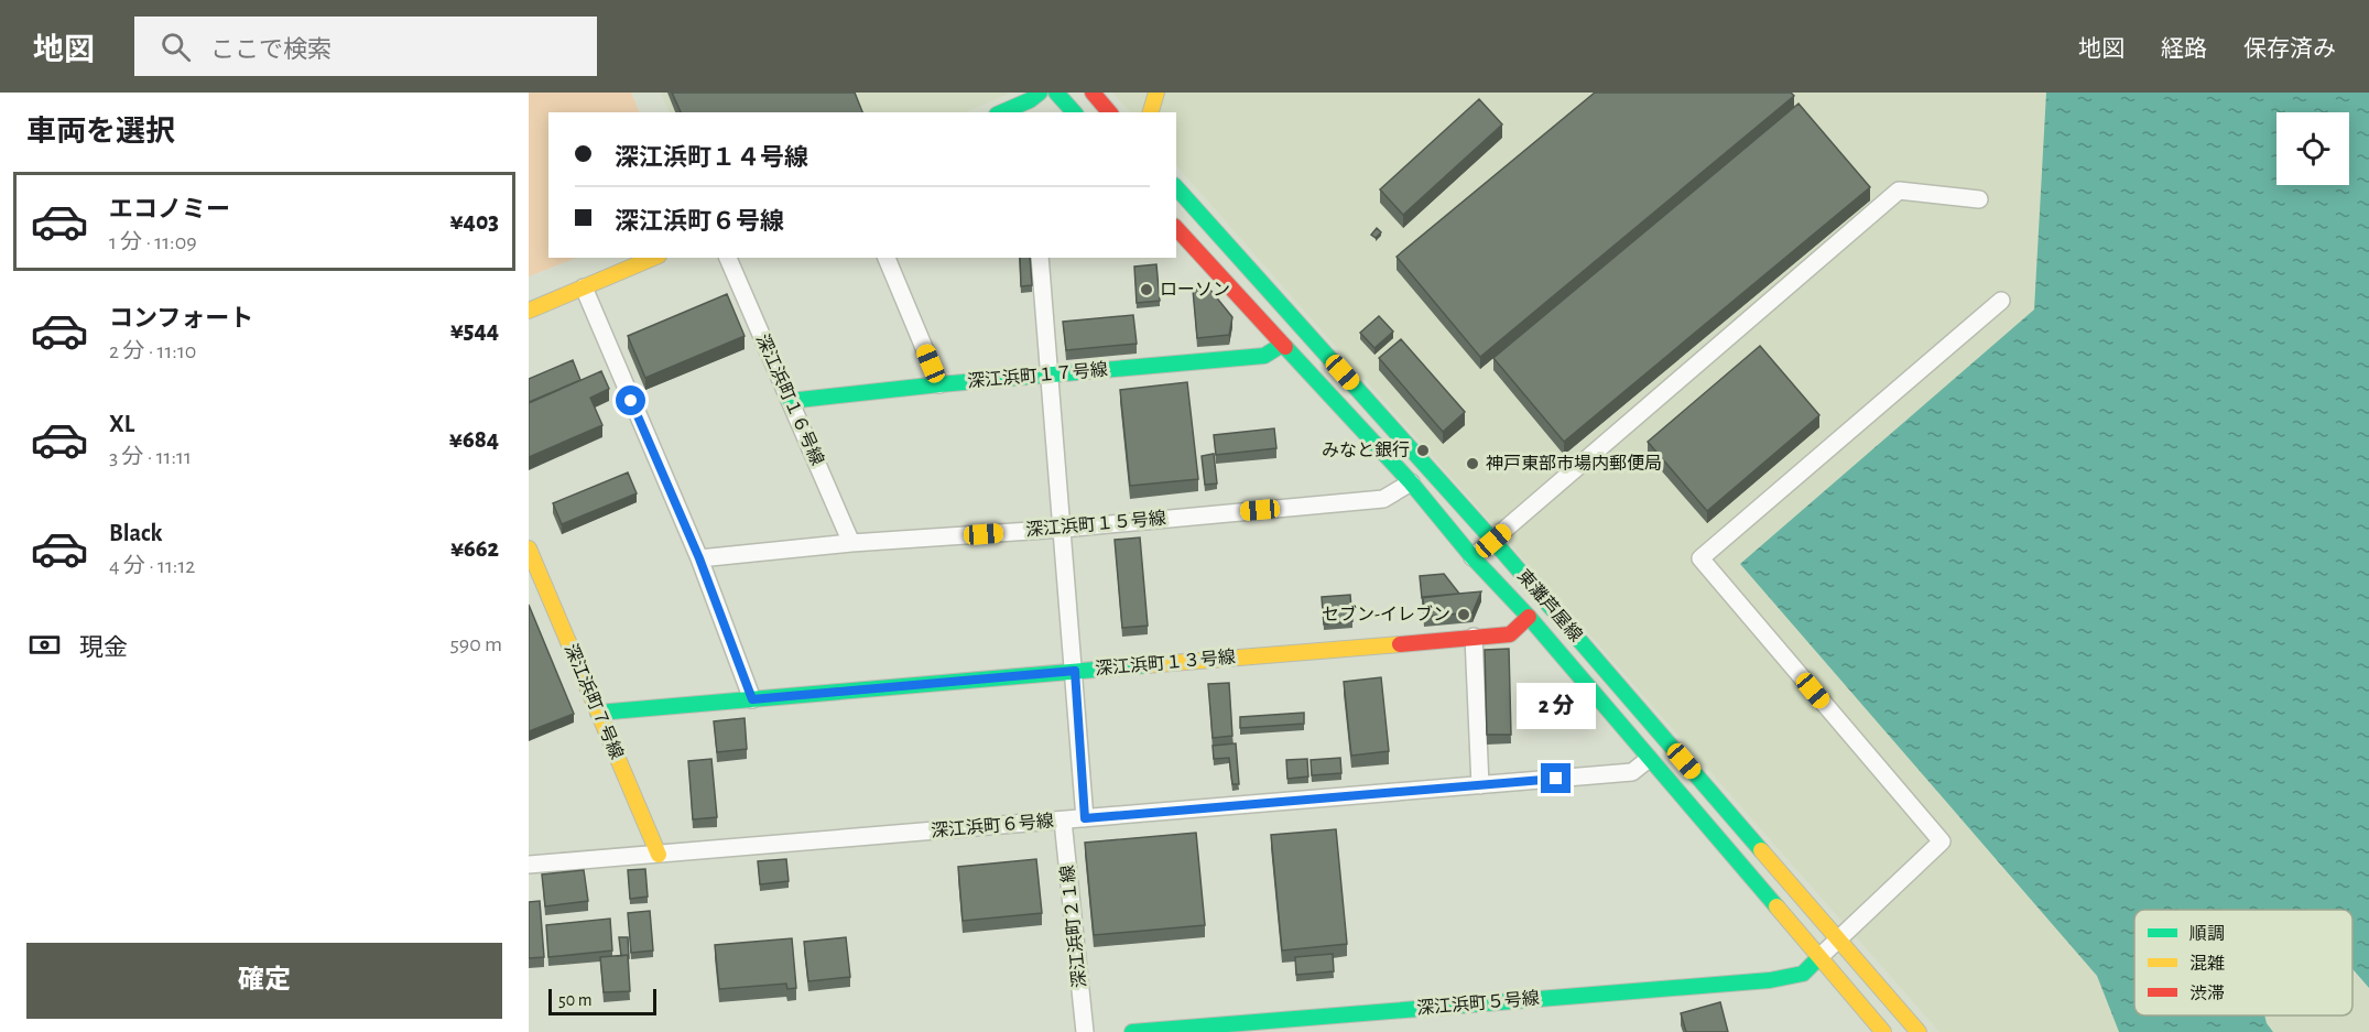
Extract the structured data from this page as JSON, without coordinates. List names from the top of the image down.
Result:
{
  "streets": {
    "street": [
      "深江浜町１７号線",
      "深江浜町１６号線",
      "深江浜町１５号線",
      "東灘芦屋線",
      "深江浜町１３号線",
      "深江浜町７号線",
      "深江浜町６号線",
      "深江浜町２１線",
      "深江浜町５号線"
    ]
  },
  "crossings": [
    ["深江浜町１７号線", "深江浜町１６号線"],
    ["深江浜町１７号線", "東灘芦屋線"],
    ["深江浜町１６号線", "深江浜町１５号線"],
    ["深江浜町１５号線", "東灘芦屋線"],
    ["東灘芦屋線", "深江浜町１３号線"],
    ["東灘芦屋線", "深江浜町６号線"],
    ["東灘芦屋線", "深江浜町５号線"],
    ["深江浜町１３号線", "深江浜町７号線"],
    ["深江浜町７号線", "深江浜町６号線"],
    ["深江浜町６号線", "深江浜町２１線"]
  ],
  "places": [
    "ローソン",
    "みなと銀行",
    "神戸東部市場内郵便局",
    "セブン-イレブン"
  ],
  "legend": ["順調", "混雑", "渋滞"],
  "scale_bar": "50 m",
  "page": {
    "header": "地図",
    "search": "ここで検索",
    "nav": ["地図", "経路", "保存済み"],
    "heading": "車両を選択",
    "banner": ["深江浜町１４号線", "深江浜町６号線"],
    "list": [
      {
        "name": "エコノミー",
        "note": "1 分 · 11:09",
        "value": "¥403"
      },
      {
        "name": "コンフォート",
        "note": "2 分 · 11:10",
        "value": "¥544"
      },
      {
        "name": "XL",
        "note": "3 分 · 11:11",
        "value": "¥684"
      },
      {
        "name": "Black",
        "note": "4 分 · 11:12",
        "value": "¥662"
      }
    ],
    "pay": ["現金", "590 m"],
    "bubble": "2 分",
    "buttons": "確定",
    "scale": "50 m"
  }
}
